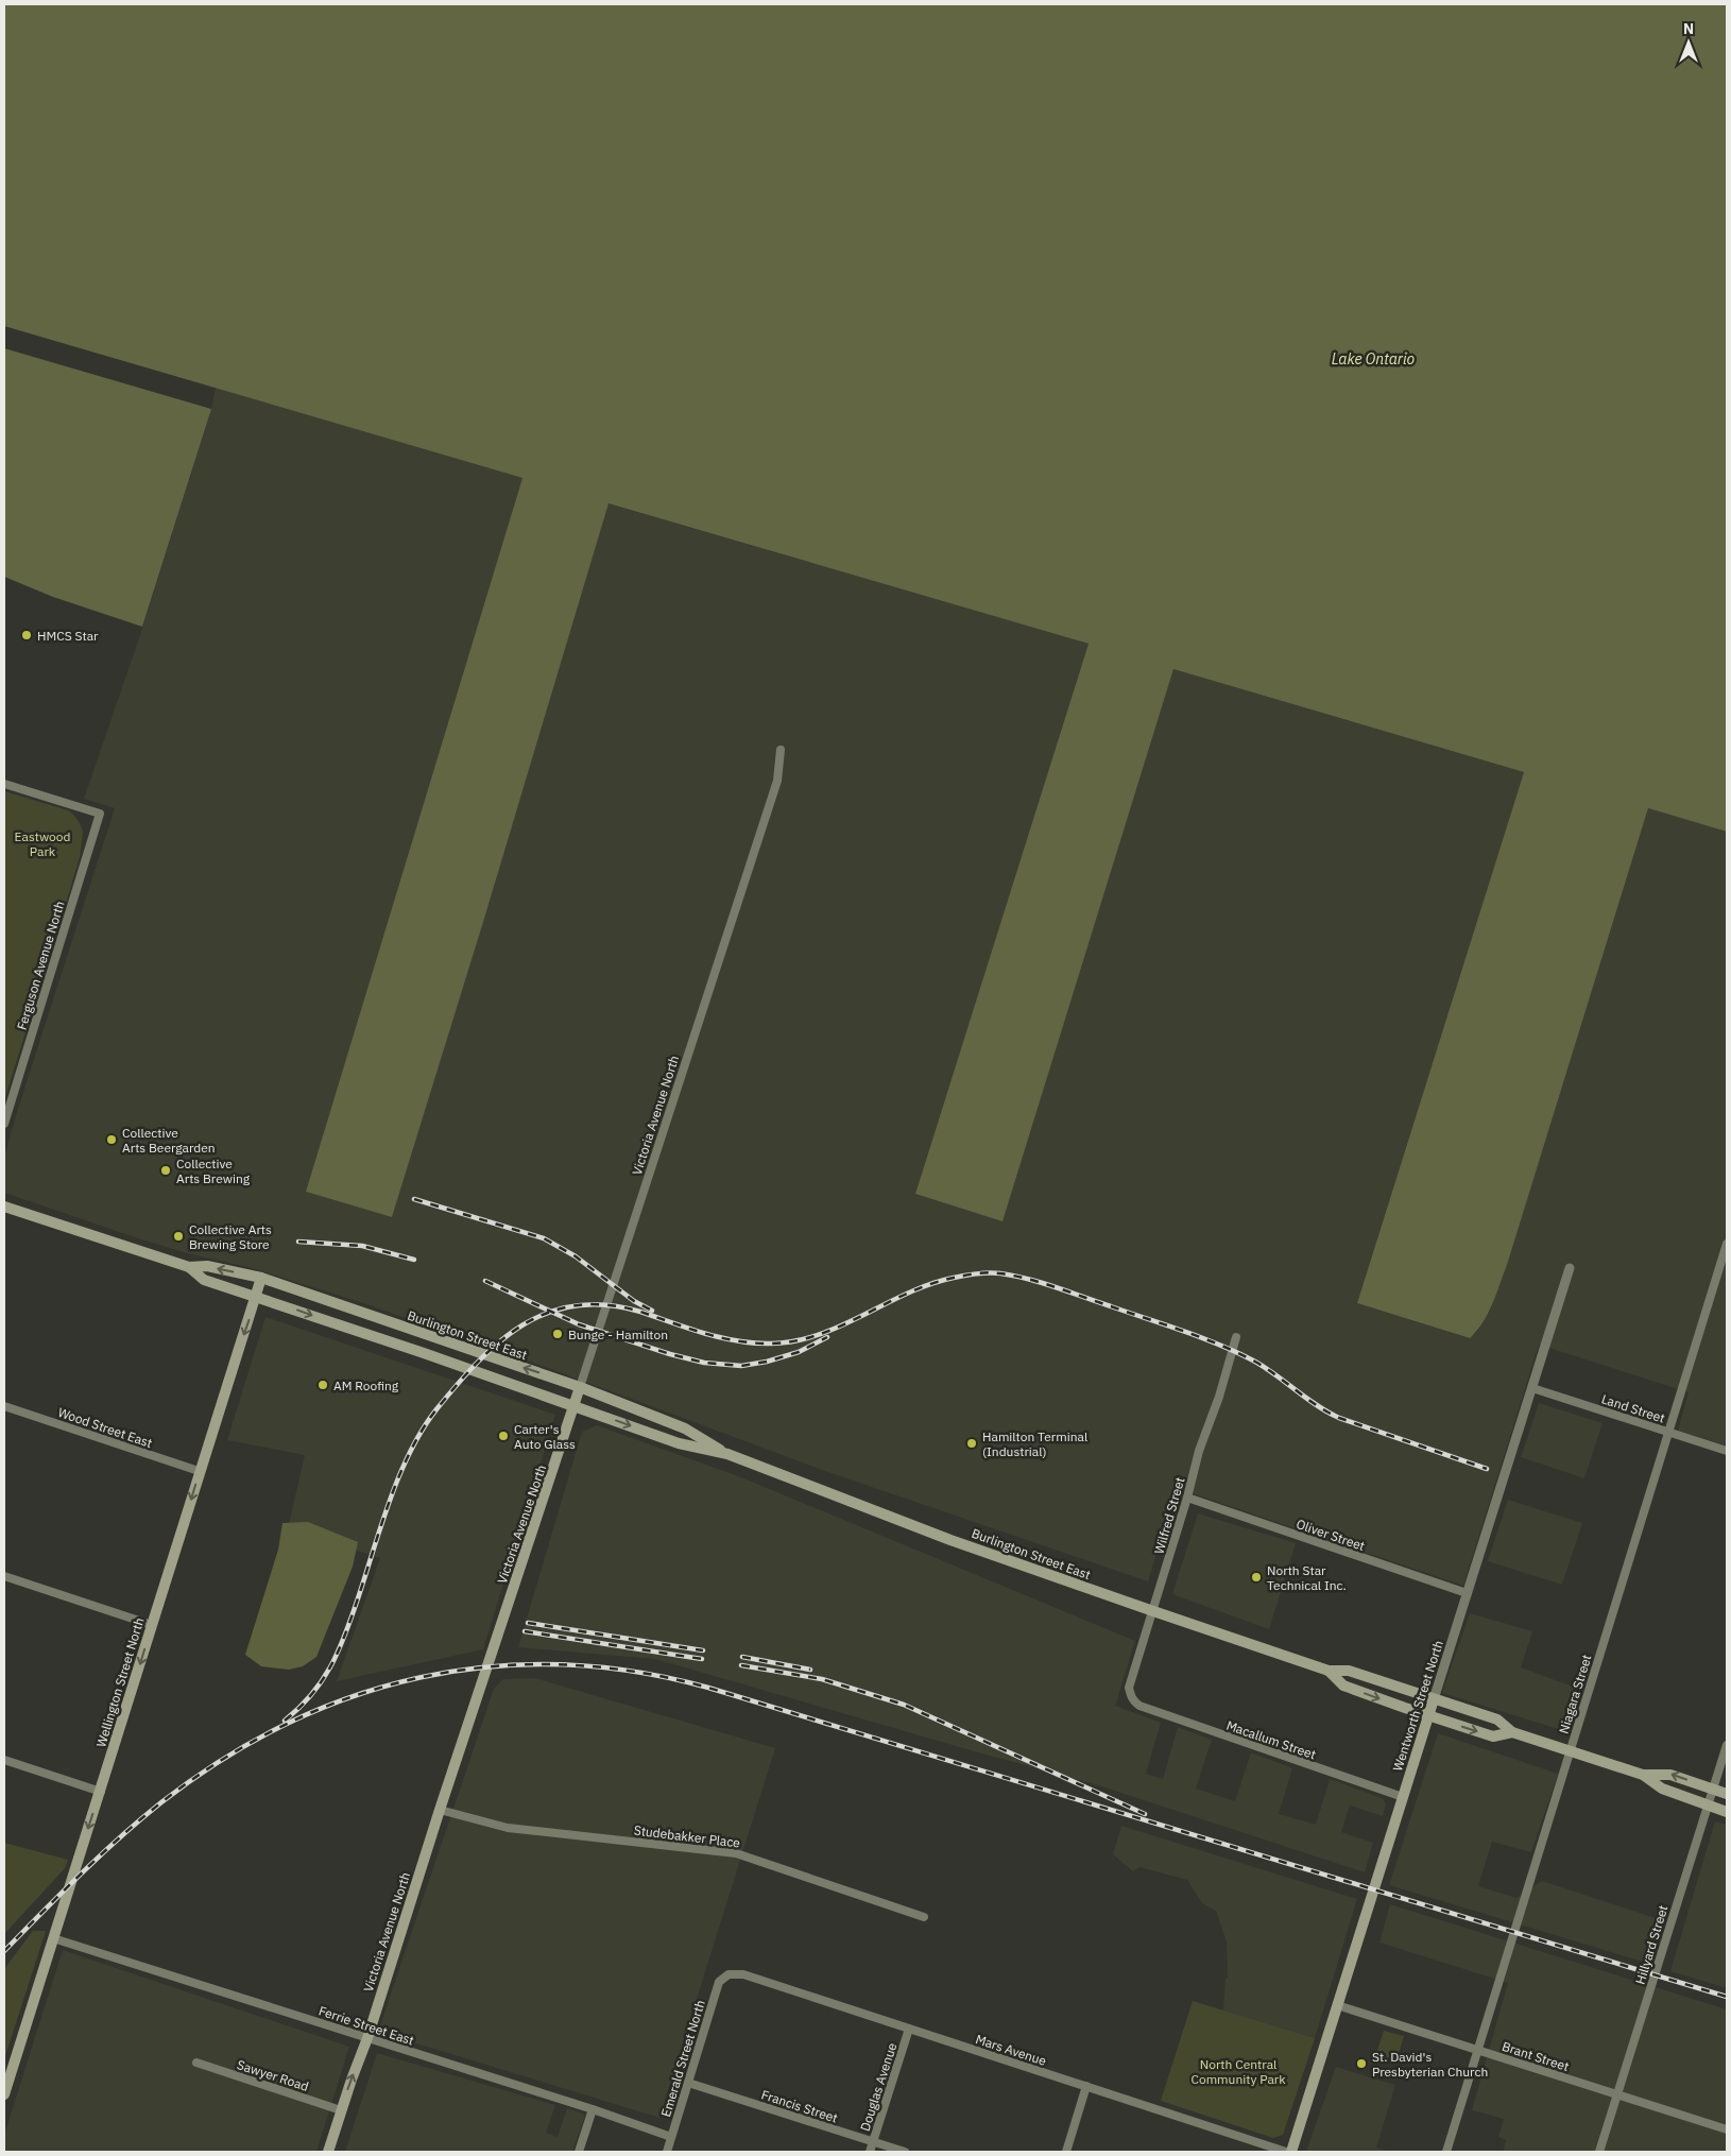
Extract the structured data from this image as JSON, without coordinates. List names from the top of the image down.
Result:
{
  "streets": {
    "main road": [
      "Victoria Avenue North",
      "Burlington Street East",
      "Wellington Street North",
      "Wentworth Street North"
    ],
    "street": [
      "Ferguson Avenue North",
      "Land Street",
      "Wood Street East",
      "Wilfred Street",
      "Oliver Street",
      "Niagara Street",
      "Macallum Street",
      "Studebakker Place",
      "Hillyard Street",
      "Ferrie Street East",
      "Mars Avenue",
      "Brant Street",
      "Emerald Street North",
      "Sawyer Road",
      "Douglas Avenue",
      "Francis Street"
    ]
  },
  "crossings": [
    ["Victoria Avenue North", "Burlington Street East"],
    ["Victoria Avenue North", "Studebakker Place"],
    ["Victoria Avenue North", "Ferrie Street East"],
    ["Victoria Avenue North", "Sawyer Road"],
    ["Burlington Street East", "Wilfred Street"],
    ["Burlington Street East", "Wellington Street North"],
    ["Burlington Street East", "Niagara Street"],
    ["Burlington Street East", "Wentworth Street North"],
    ["Burlington Street East", "Hillyard Street"],
    ["Land Street", "Niagara Street"],
    ["Land Street", "Wentworth Street North"],
    ["Wood Street East", "Wellington Street North"],
    ["Wilfred Street", "Oliver Street"],
    ["Wilfred Street", "Macallum Street"],
    ["Oliver Street", "Wentworth Street North"],
    ["Wellington Street North", "Ferrie Street East"],
    ["Niagara Street", "Brant Street"],
    ["Wentworth Street North", "Macallum Street"],
    ["Wentworth Street North", "Brant Street"],
    ["Hillyard Street", "Brant Street"],
    ["Ferrie Street East", "Emerald Street North"],
    ["Mars Avenue", "Emerald Street North"],
    ["Mars Avenue", "Douglas Avenue"],
    ["Emerald Street North", "Francis Street"],
    ["Douglas Avenue", "Francis Street"]
  ],
  "one_way": ["Wellington Street North"],
  "water": ["Lake Ontario"],
  "parks": ["Eastwood Park", "North Central Community Park"],
  "places": [
    "HMCS Star",
    "Collective Arts Beergarden",
    "Collective Arts Brewing",
    "Collective Arts Brewing Store",
    "Bunge - Hamilton",
    "AM Roofing",
    "Carter's Auto Glass",
    "Hamilton Terminal (Industrial)",
    "North Star Technical Inc.",
    "St. David's Presbyterian Church"
  ],
  "north": "top"
}
